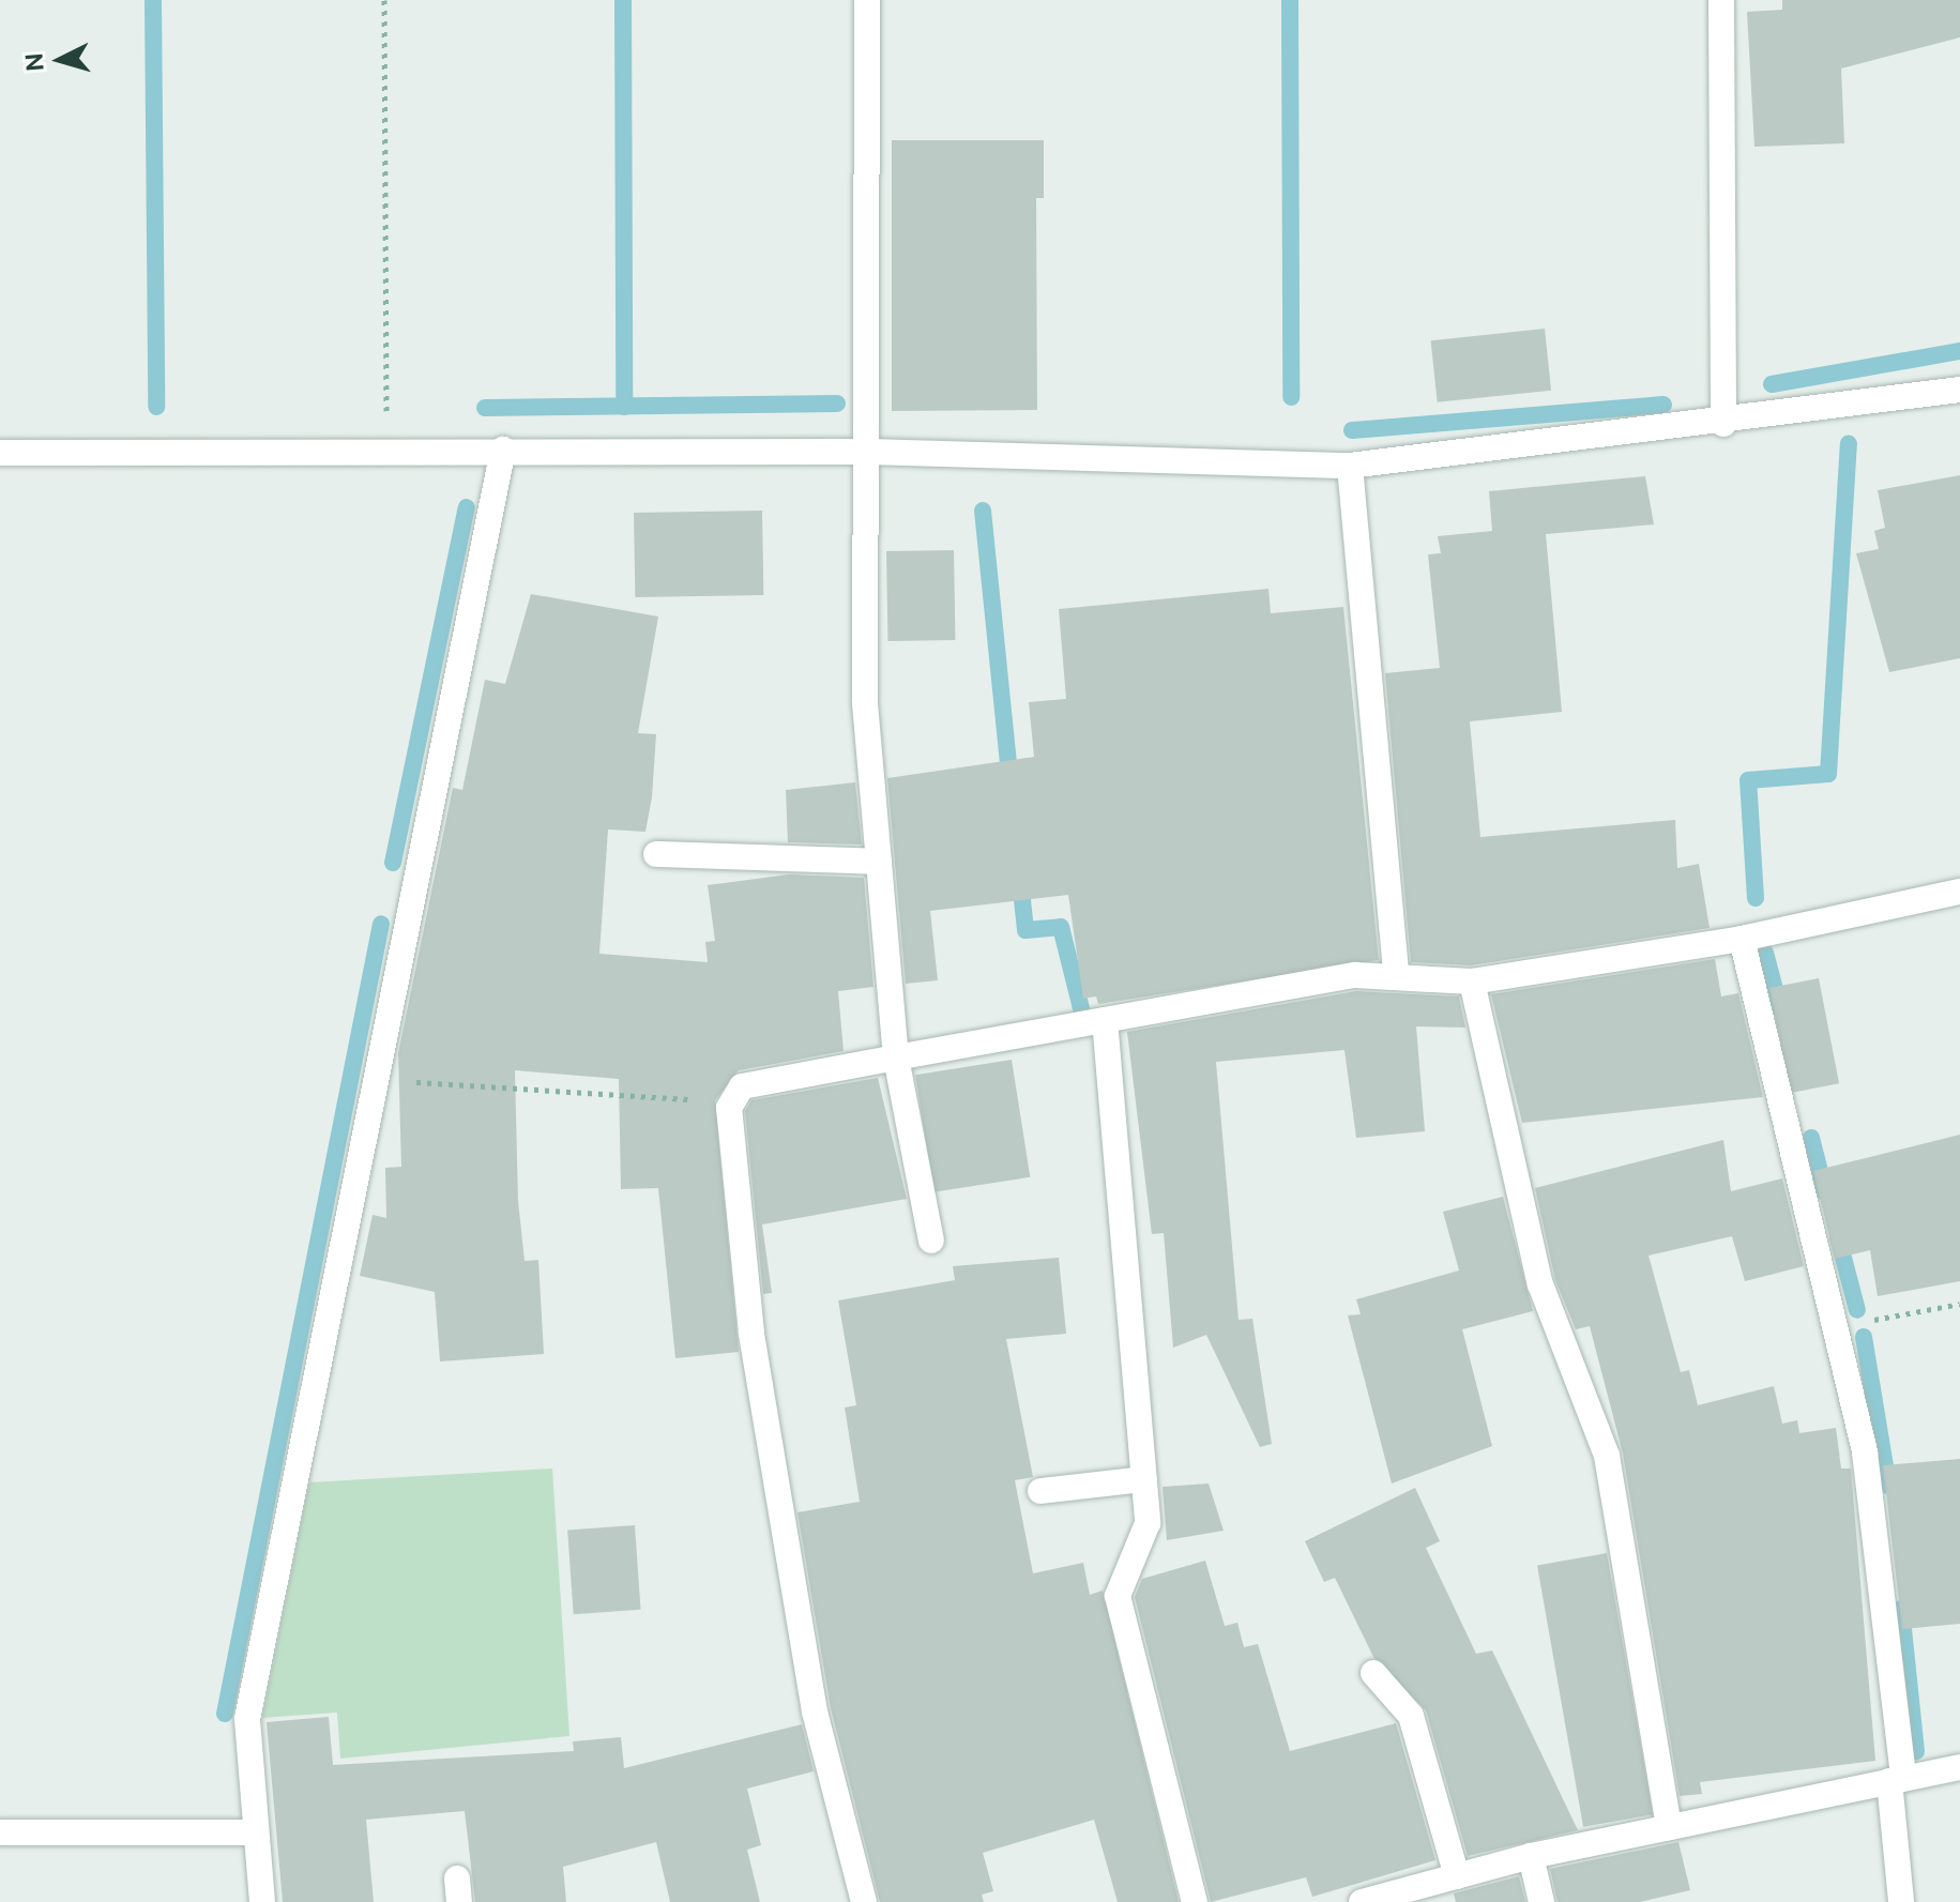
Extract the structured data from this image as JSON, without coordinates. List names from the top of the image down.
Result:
{
  "north": "left"
}
